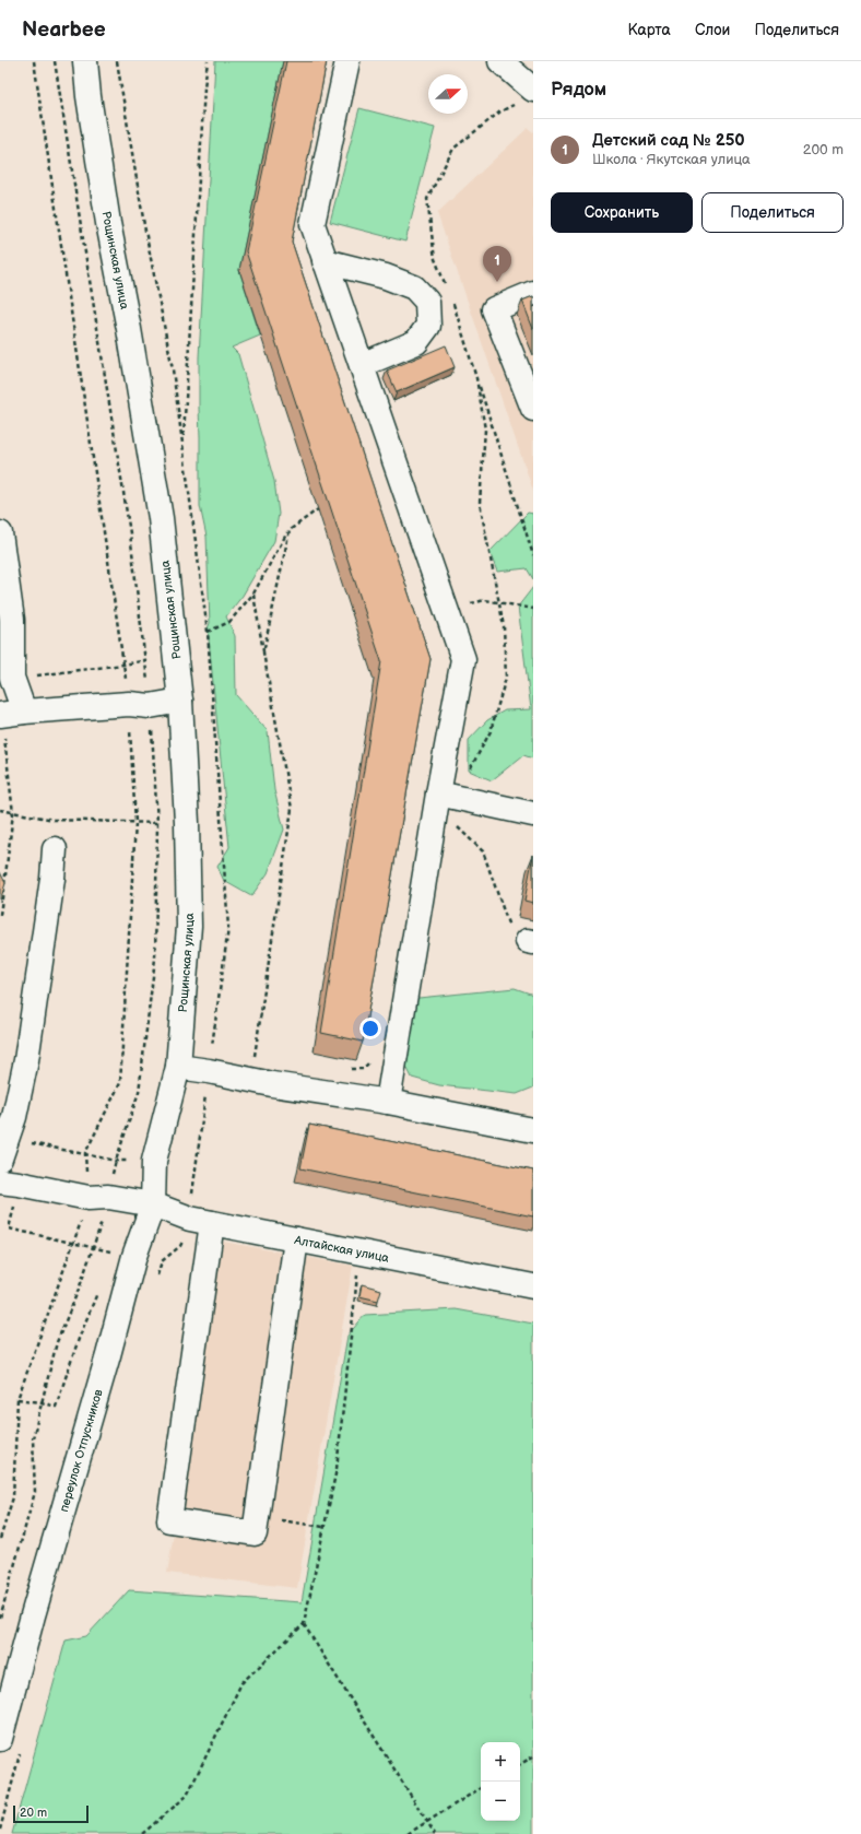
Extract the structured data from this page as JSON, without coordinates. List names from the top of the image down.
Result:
{
  "streets": {
    "street": ["Рощинская улица", "Алтайская улица", "переулок Отпускников"]
  },
  "crossings": [
    ["Рощинская улица", "переулок Отпускников"],
    ["Алтайская улица", "переулок Отпускников"]
  ],
  "scale_bar": "20 m",
  "north": "right",
  "page": {
    "header": "Nearbee",
    "nav": ["Карта", "Слои", "Поделиться"],
    "heading": "Рядом",
    "list": [
      {
        "mark": "1",
        "name": "Детский сад № 250",
        "note": "Школа · Якутская улица",
        "value": "200 m"
      }
    ],
    "buttons": ["Сохранить", "Поделиться"],
    "pins": "1",
    "map_buttons": ["+", "−"],
    "scale": "20 m"
  }
}
